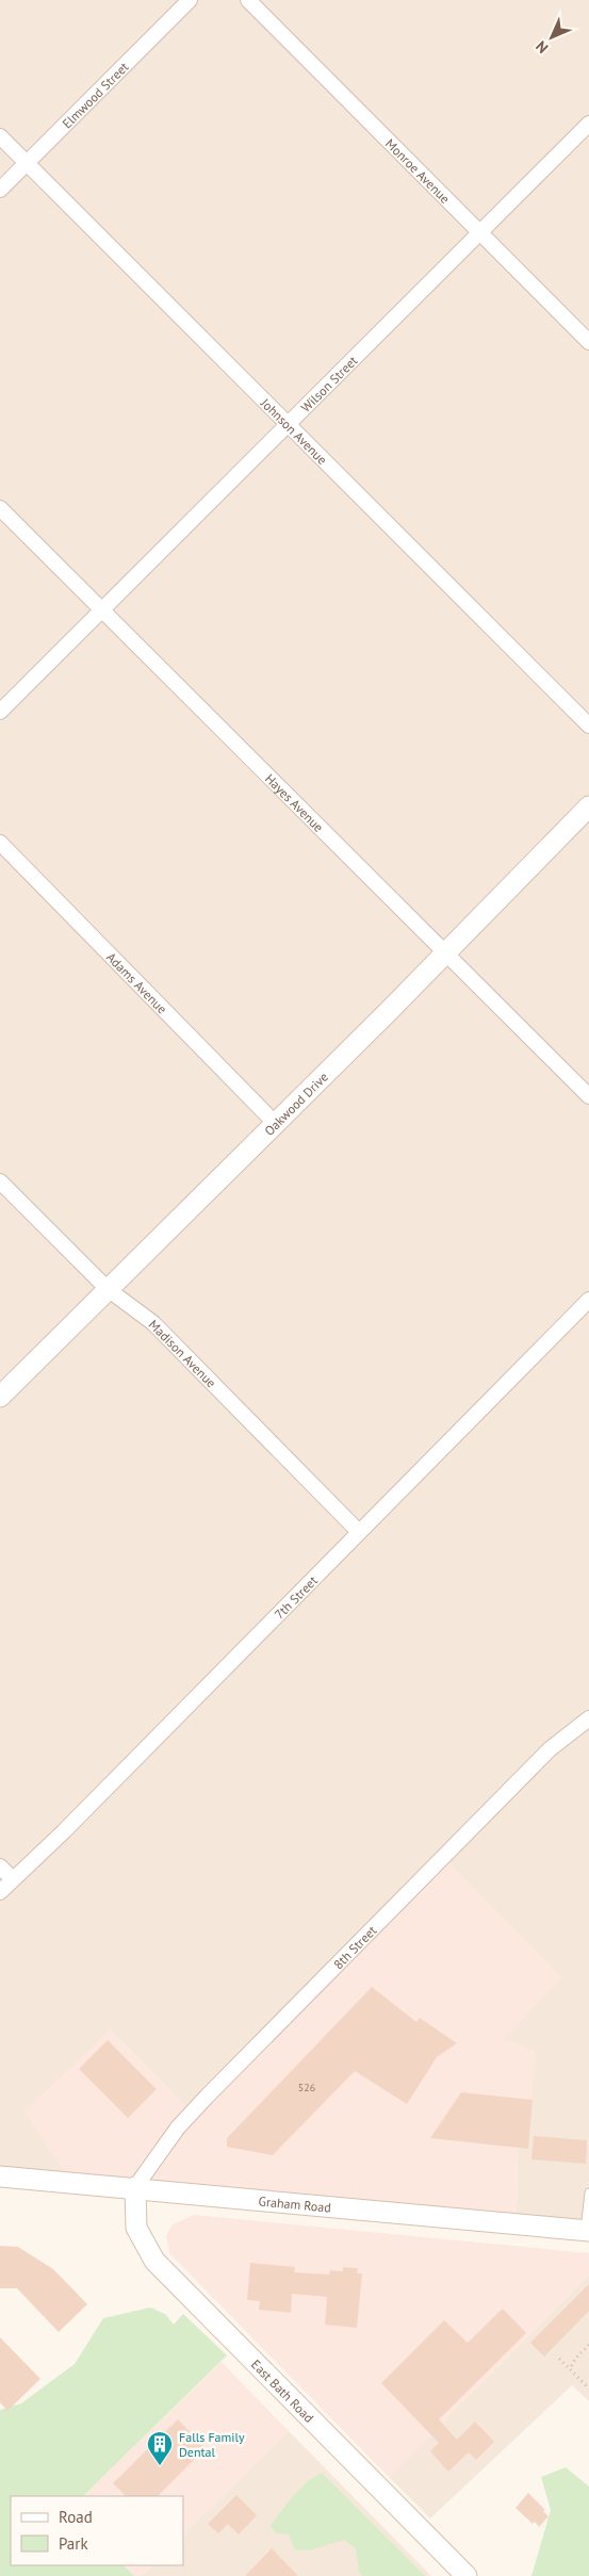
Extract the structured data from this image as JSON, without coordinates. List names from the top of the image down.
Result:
{
  "streets": {
    "street": [
      "Elmwood Street",
      "Monroe Avenue",
      "Wilson Street",
      "Johnson Avenue",
      "Hayes Avenue",
      "Adams Avenue",
      "Oakwood Drive",
      "Madison Avenue",
      "7th Street",
      "8th Street",
      "Graham Road",
      "East Bath Road"
    ]
  },
  "crossings": [
    ["Elmwood Street", "Johnson Avenue"],
    ["Monroe Avenue", "Wilson Street"],
    ["Wilson Street", "Johnson Avenue"],
    ["Wilson Street", "Hayes Avenue"],
    ["Hayes Avenue", "Oakwood Drive"],
    ["Adams Avenue", "Oakwood Drive"],
    ["Oakwood Drive", "Madison Avenue"],
    ["Madison Avenue", "7th Street"],
    ["8th Street", "Graham Road"],
    ["8th Street", "East Bath Road"],
    ["Graham Road", "East Bath Road"]
  ],
  "places": {
    "building": ["Falls Family Dental"]
  },
  "house_numbers": ["526"],
  "legend": ["Road", "Park"],
  "north": "bottom left"
}
